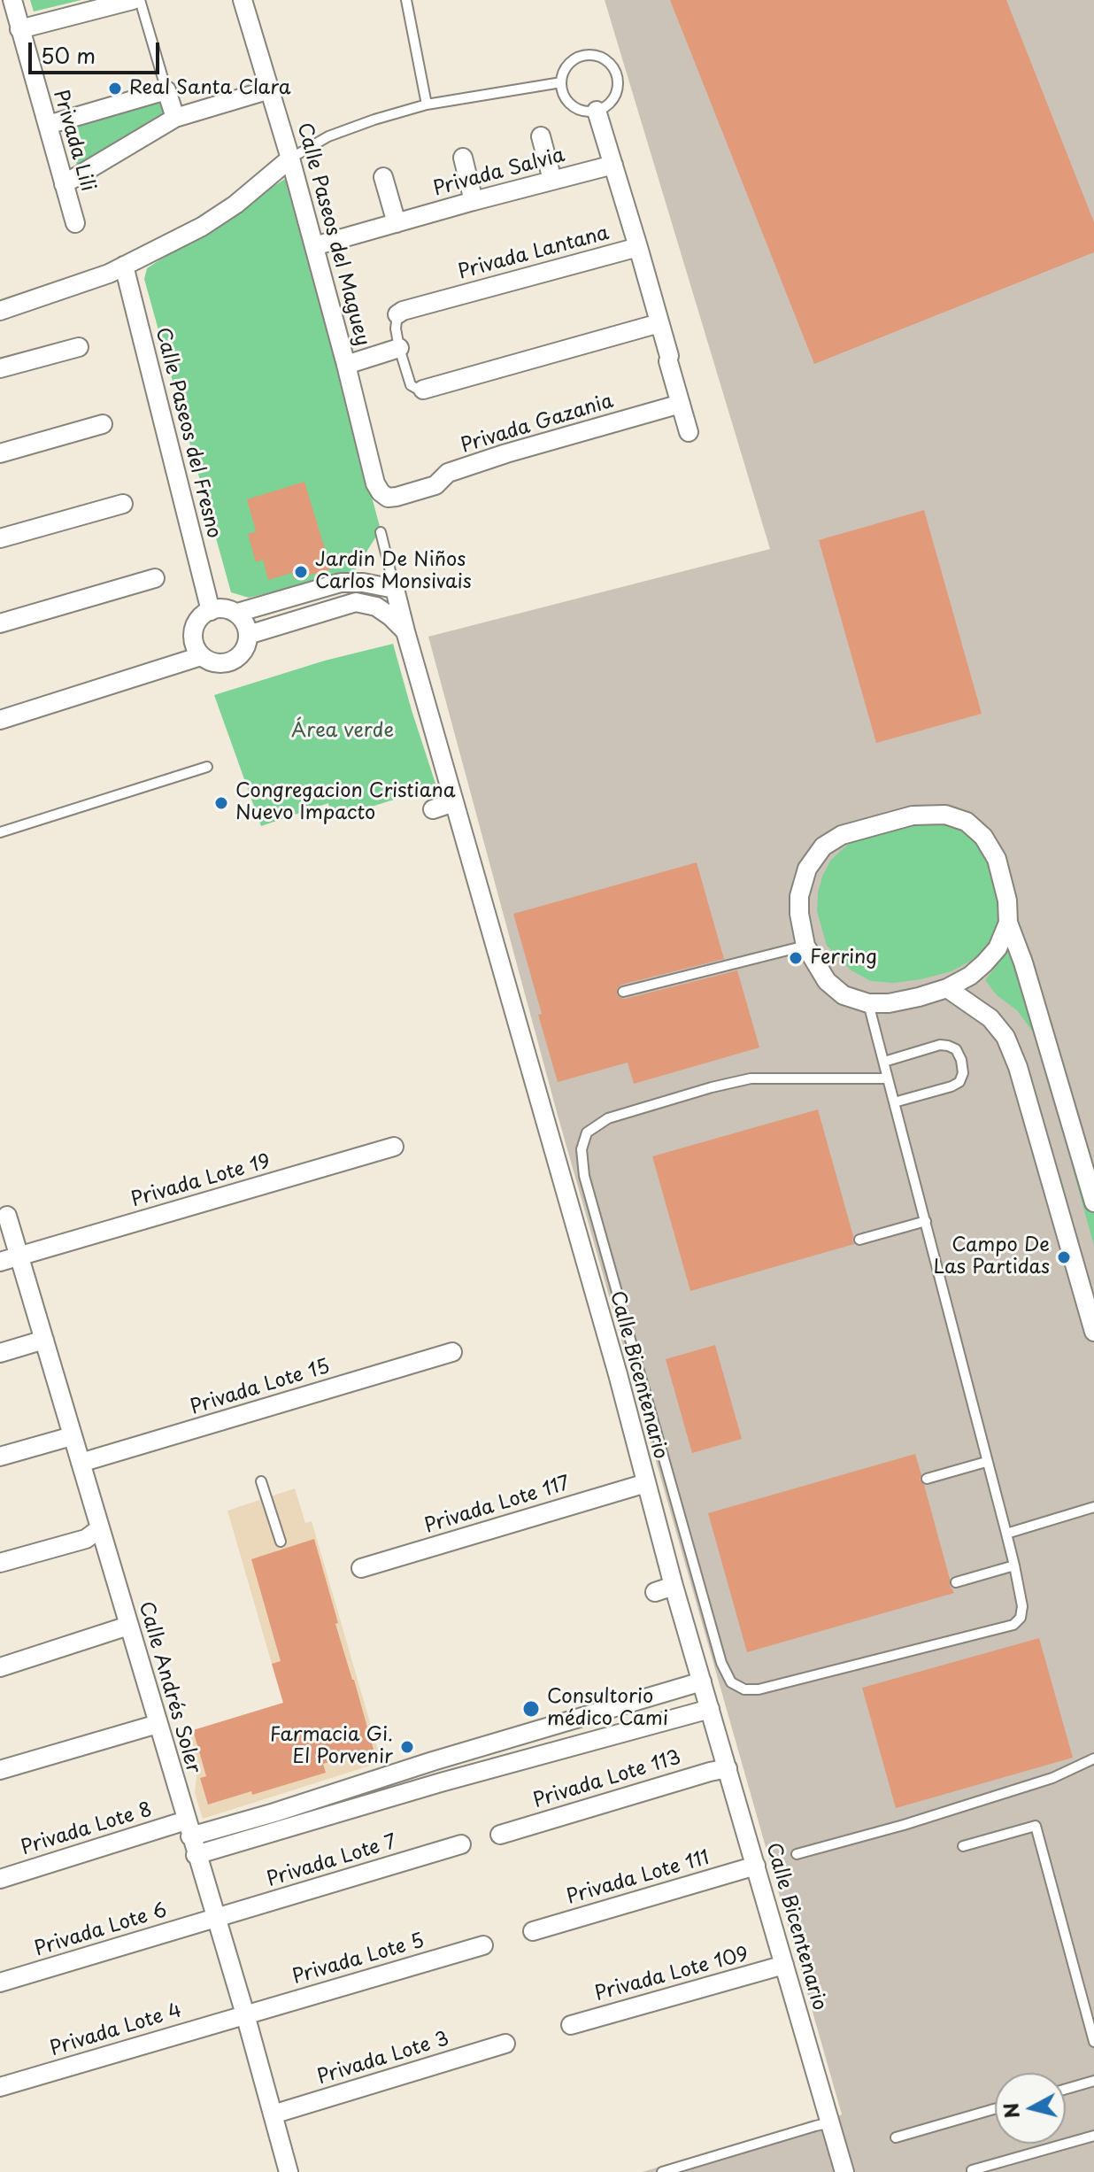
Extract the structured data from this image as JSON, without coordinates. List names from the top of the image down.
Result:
{
  "streets": {
    "street": [
      "Privada Lili",
      "Privada Salvia",
      "Calle Paseos del Maguey",
      "Privada Lantana",
      "Privada Gazania",
      "Calle Paseos del Fresno",
      "Privada Lote 19",
      "Calle Bicentenario",
      "Privada Lote 15",
      "Privada Lote 117",
      "Calle Andrés Soler",
      "Privada Lote 113",
      "Privada Lote 8",
      "Privada Lote 7",
      "Privada Lote 111",
      "Privada Lote 6",
      "Privada Lote 5",
      "Privada Lote 109",
      "Privada Lote 4",
      "Privada Lote 3"
    ]
  },
  "crossings": [
    ["Privada Salvia", "Calle Paseos del Maguey"],
    ["Calle Paseos del Maguey", "Privada Gazania"],
    ["Privada Lantana", "Privada Gazania"],
    ["Privada Lote 19", "Calle Andrés Soler"],
    ["Calle Bicentenario", "Privada Lote 117"],
    ["Calle Bicentenario", "Privada Lote 113"],
    ["Calle Bicentenario", "Privada Lote 8"],
    ["Calle Bicentenario", "Privada Lote 111"],
    ["Calle Bicentenario", "Privada Lote 109"],
    ["Privada Lote 15", "Calle Andrés Soler"],
    ["Calle Andrés Soler", "Privada Lote 8"],
    ["Calle Andrés Soler", "Privada Lote 7"],
    ["Calle Andrés Soler", "Privada Lote 6"],
    ["Calle Andrés Soler", "Privada Lote 5"],
    ["Calle Andrés Soler", "Privada Lote 4"],
    ["Calle Andrés Soler", "Privada Lote 3"],
    ["Privada Lote 7", "Privada Lote 6"],
    ["Privada Lote 5", "Privada Lote 4"]
  ],
  "parks": ["Área verde"],
  "places": [
    "Real Santa Clara",
    "Jardin De Niños Carlos Monsivais",
    "Congregacion Cristiana Nuevo Impacto",
    "Ferring",
    "Campo De Las Partidas",
    "Consultorio médico Cami",
    "Farmacia Gi. El Porvenir"
  ],
  "scale_bar": "50 m",
  "north": "left"
}
